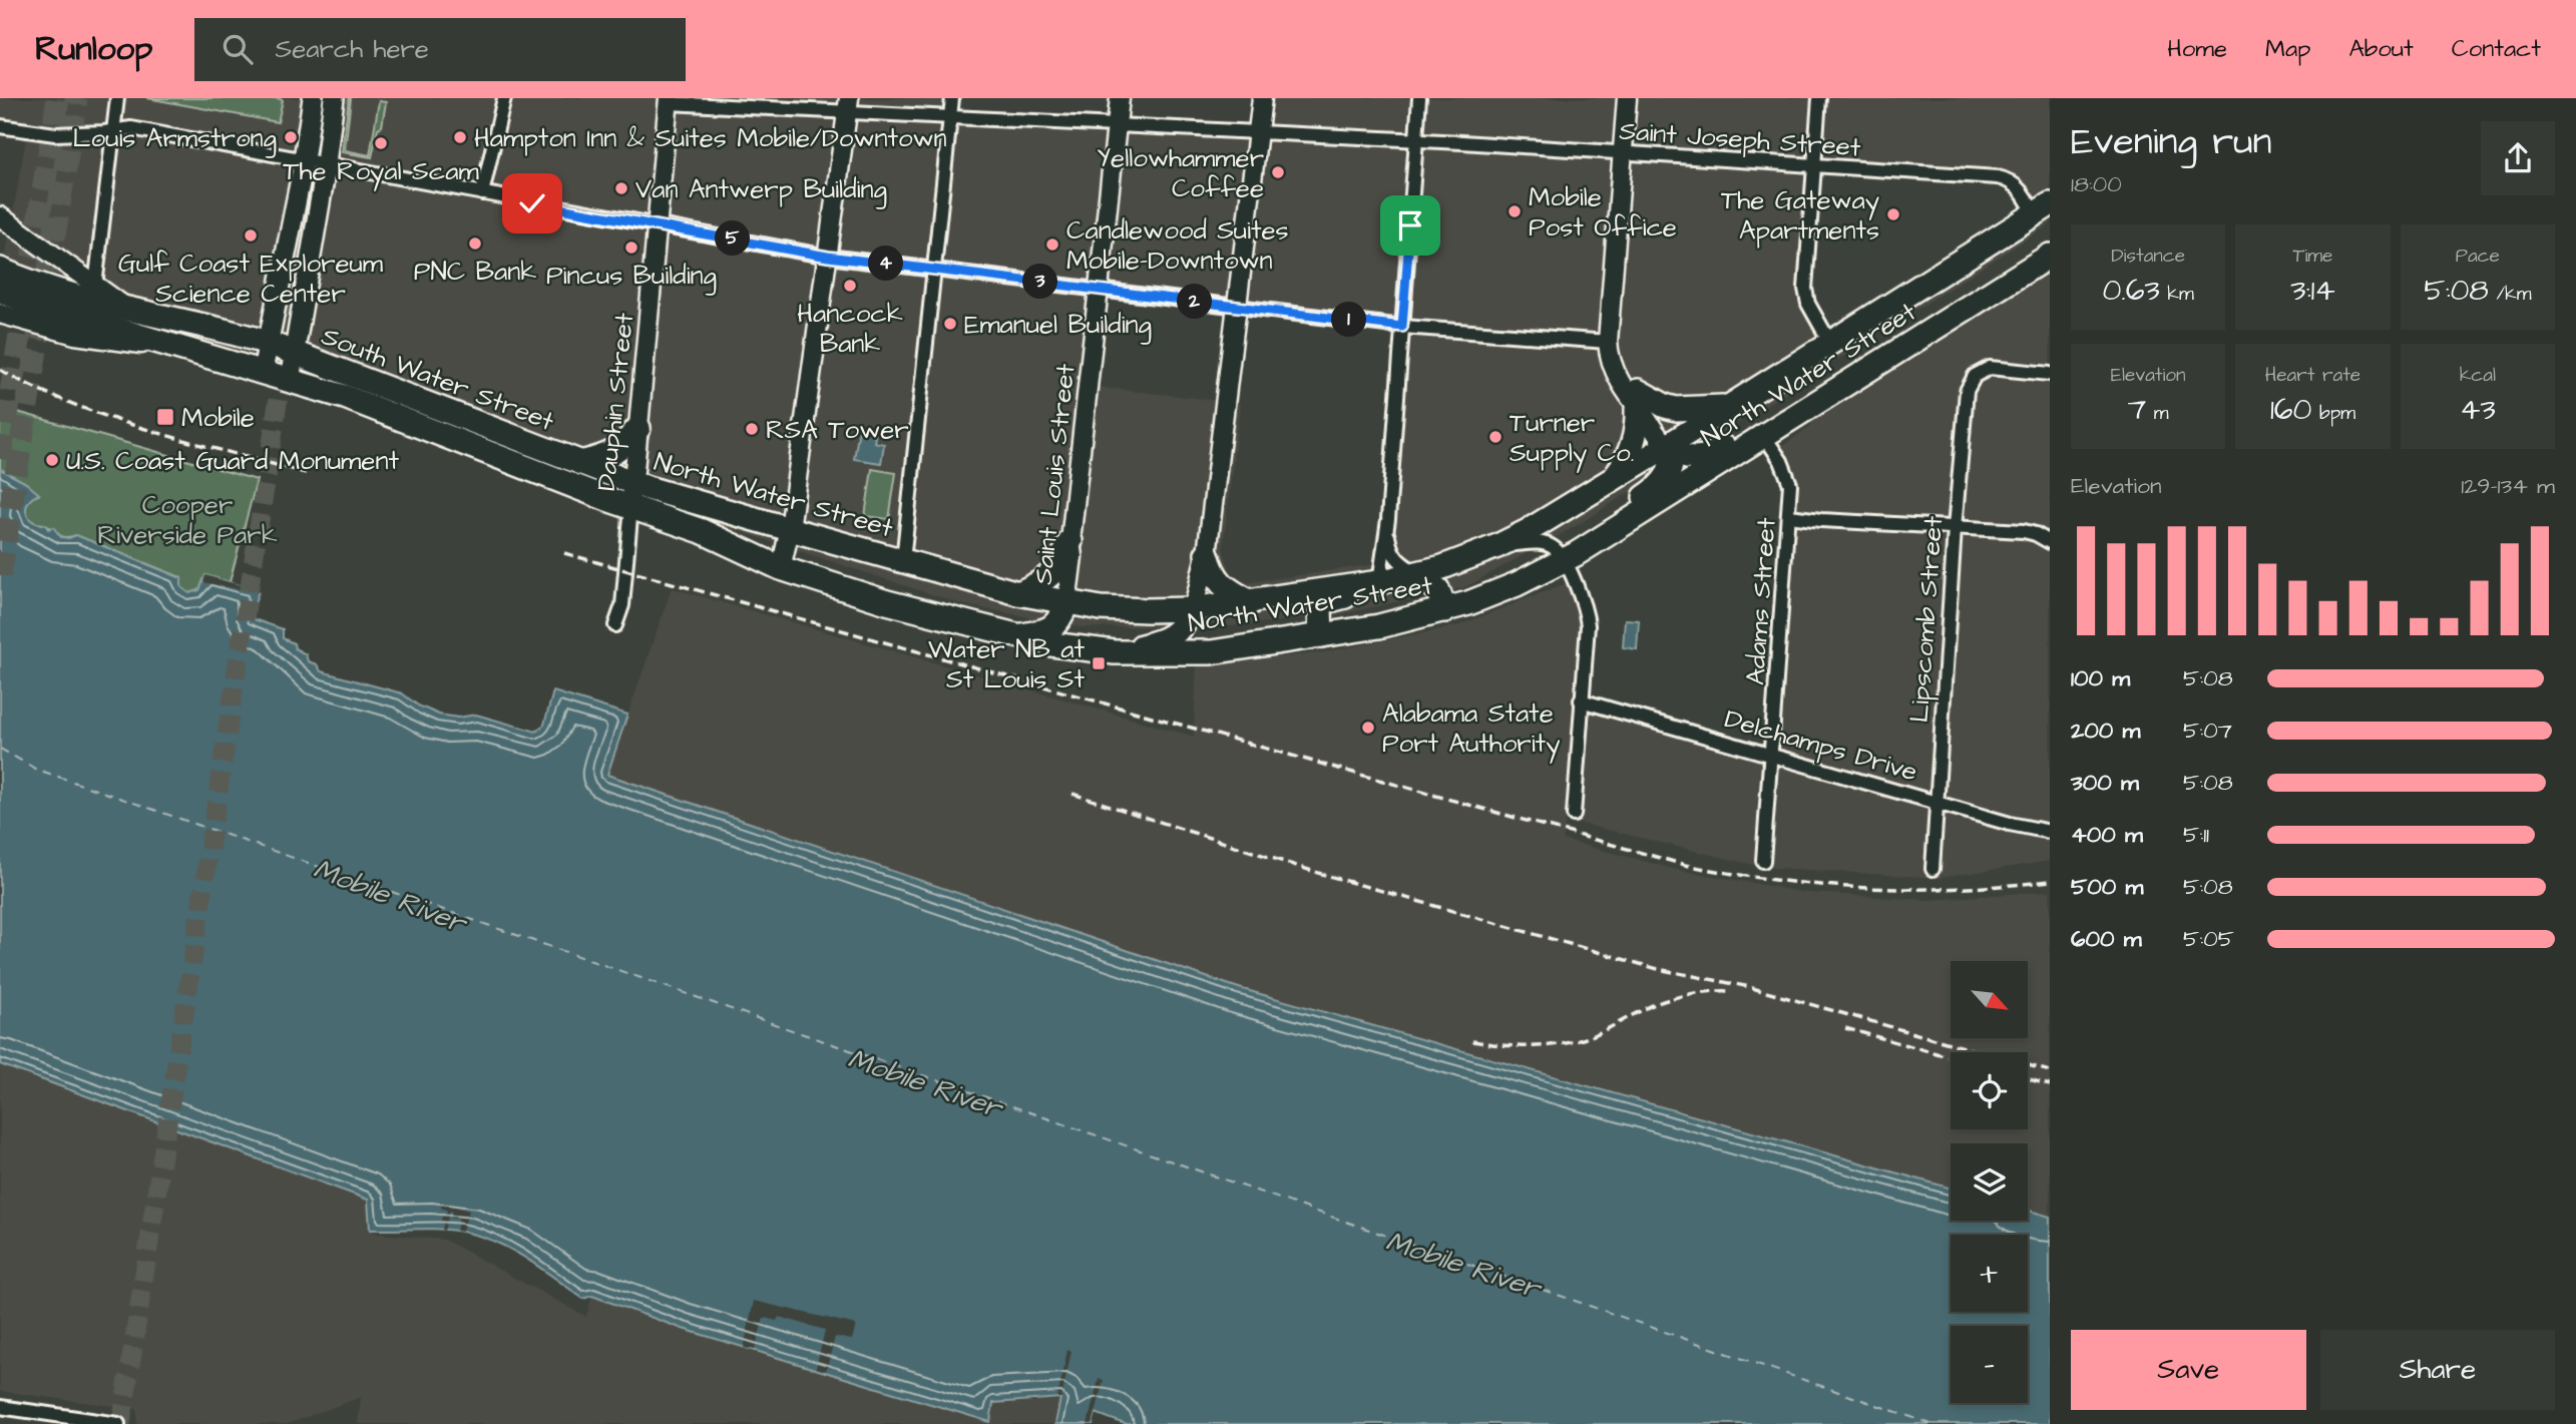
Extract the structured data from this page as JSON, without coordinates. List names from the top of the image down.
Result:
{
  "streets": {
    "highway": ["North Water Street", "South Water Street"],
    "street": [
      "Saint Joseph Street",
      "Dauphin Street",
      "Saint Louis Street",
      "Adams Street",
      "Lipscomb Street",
      "Delchamps Drive"
    ]
  },
  "crossings": [
    ["Saint Joseph Street", "North Water Street"],
    ["Saint Joseph Street", "Dauphin Street"],
    ["Saint Joseph Street", "Saint Louis Street"],
    ["North Water Street", "South Water Street"],
    ["North Water Street", "Dauphin Street"],
    ["North Water Street", "Saint Louis Street"],
    ["North Water Street", "Adams Street"],
    ["South Water Street", "Dauphin Street"],
    ["Adams Street", "Delchamps Drive"],
    ["Lipscomb Street", "Delchamps Drive"]
  ],
  "water": ["Mobile River"],
  "parks": ["Cooper Riverside Park"],
  "places": {
    "other": [
      "Louis Armstrong",
      "Hampton Inn & Suites Mobile/Downtown",
      "The Royal Scam",
      "Yellowhammer Coffee",
      "Van Antwerp Building",
      "Mobile Post Office",
      "The Gateway Apartments",
      "Gulf Coast Exploreum Science Center",
      "PNC Bank",
      "Candlewood Suites Mobile-Downtown",
      "Pincus Building",
      "Hancock Bank",
      "Emanuel Building",
      "RSA Tower",
      "Turner Supply Co.",
      "U.S. Coast Guard Monument",
      "Alabama State Port Authority"
    ],
    "transit": ["Mobile", "Water NB at St Louis St"]
  },
  "north": "bottom right",
  "page": {
    "header": "Runloop",
    "search": "Search here",
    "nav": [
      "Home",
      "Map",
      "About",
      "Contact"
    ],
    "heading": ["Evening run", "18:00"],
    "stats": [
      ["Distance", "0.63 km"],
      ["Time", "3:14"],
      ["Pace", "5:08 /km"],
      ["Elevation", "7 m"],
      ["Heart rate", "160 bpm"],
      ["kcal", "43"]
    ],
    "pins": [
      "5",
      "4",
      "3",
      "2",
      "1"
    ],
    "chart": ["Elevation", "129–134 m"],
    "list": [
      {
        "name": "100 m",
        "note": "5:08"
      },
      {
        "name": "200 m",
        "note": "5:07"
      },
      {
        "name": "300 m",
        "note": "5:08"
      },
      {
        "name": "400 m",
        "note": "5:11"
      },
      {
        "name": "500 m",
        "note": "5:08"
      },
      {
        "name": "600 m",
        "note": "5:05"
      }
    ],
    "map_buttons": ["+", "−"],
    "buttons": ["Save", "Share"]
  }
}
